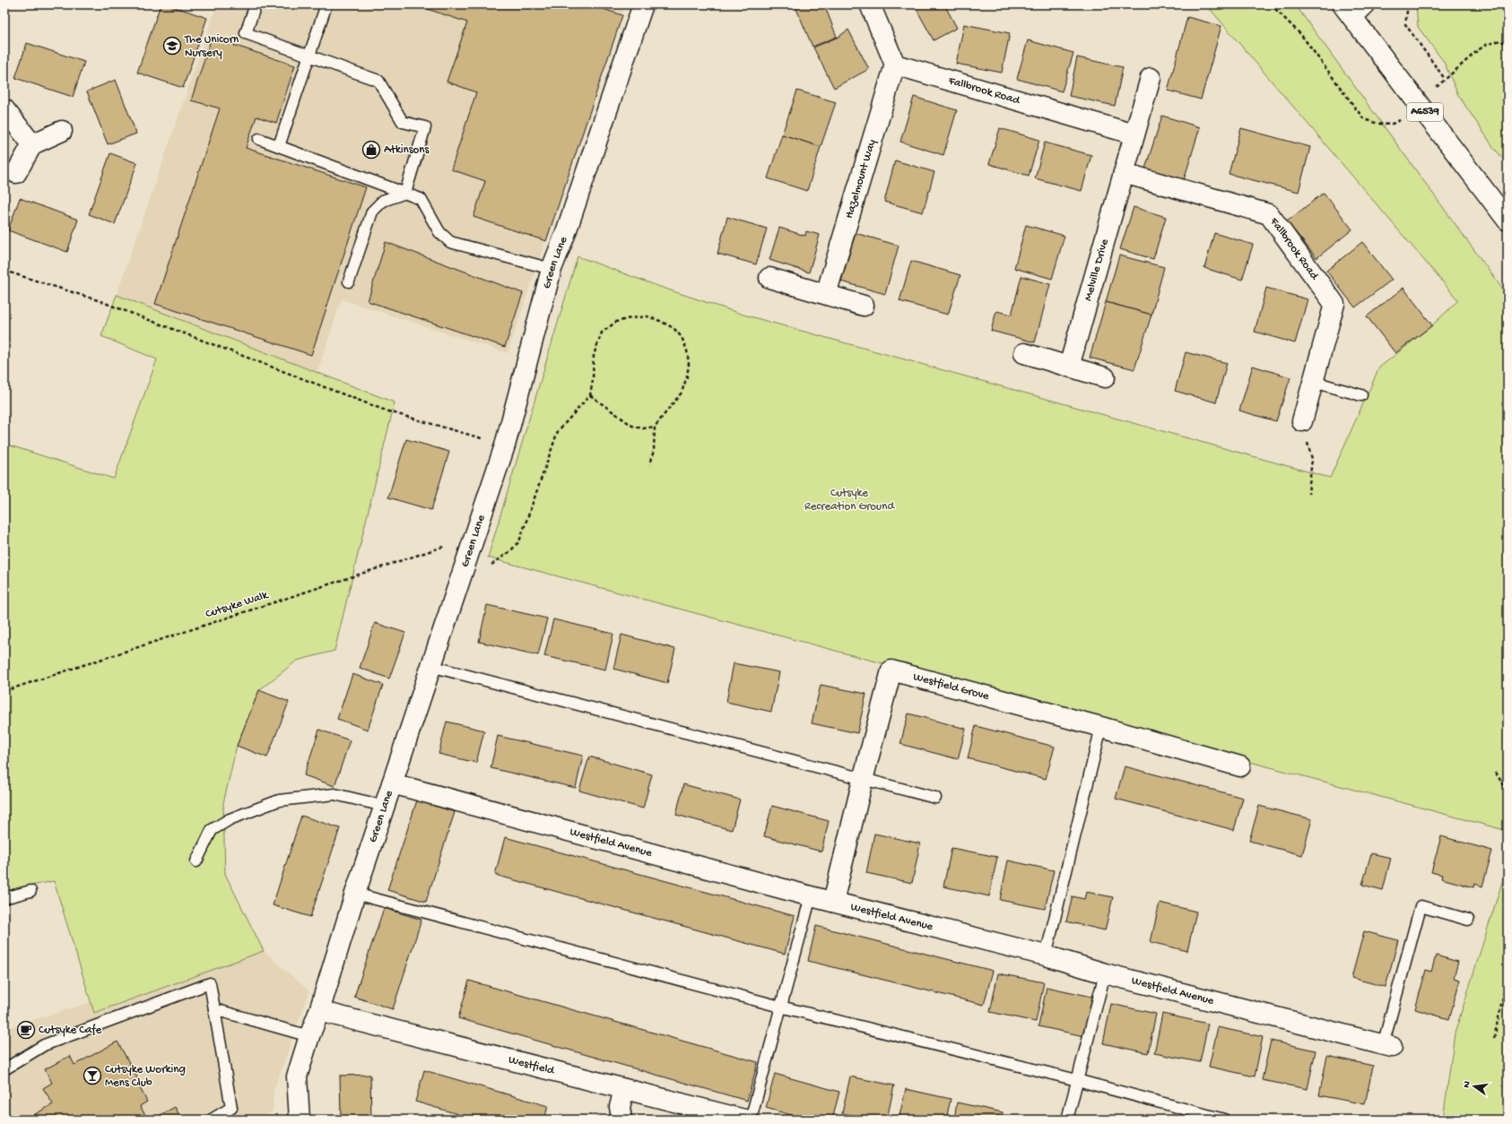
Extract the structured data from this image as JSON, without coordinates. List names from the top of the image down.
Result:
{
  "streets": {
    "street": [
      "Fallbrook Road",
      "A6539",
      "Hazelmount Way",
      "Green Lane",
      "Melville Drive",
      "Westfield Grove",
      "Westfield Avenue",
      "Westfield"
    ],
    "path": ["Cutsyke Walk"]
  },
  "crossings": [
    ["Fallbrook Road", "Hazelmount Way"],
    ["Fallbrook Road", "Melville Drive"],
    ["Green Lane", "Cutsyke Walk"],
    ["Green Lane", "Westfield Avenue"],
    ["Green Lane", "Westfield"],
    ["Westfield Grove", "Westfield Avenue"]
  ],
  "parks": ["Cutsyke Recreation Ground"],
  "places": {
    "school or university": ["The Unicorn Nursery"],
    "shop": ["Atkinsons"],
    "cafe": ["Cutsyke Cafe"],
    "bar": ["Cutsyke Working Mens Club"]
  },
  "north": "left"
}
